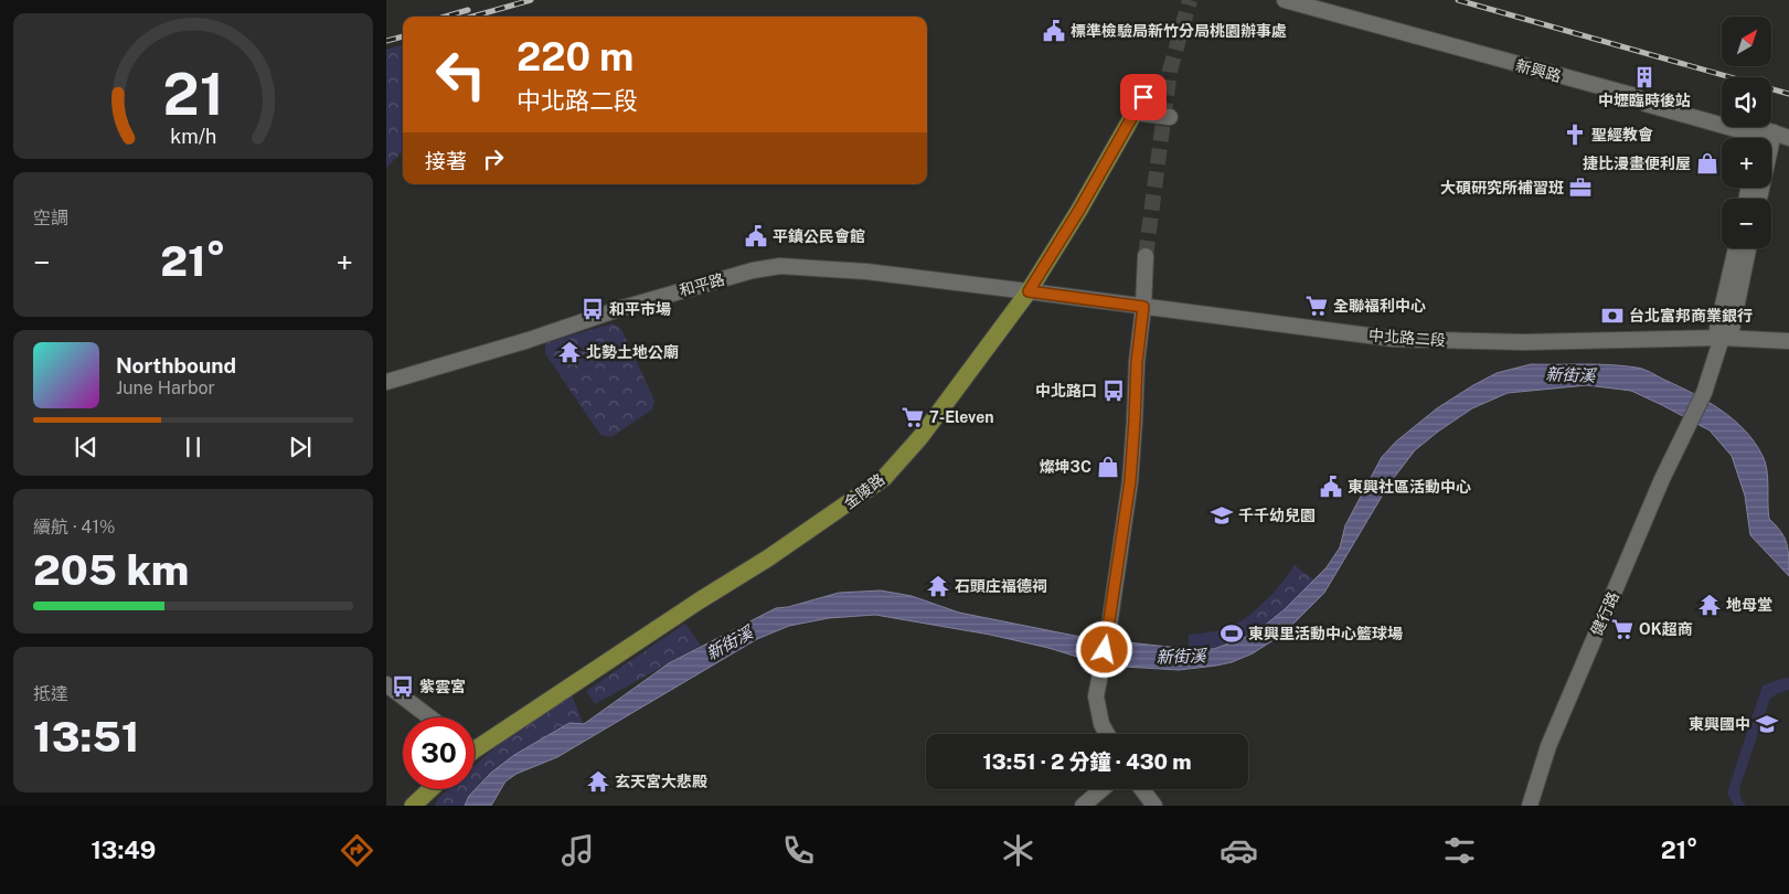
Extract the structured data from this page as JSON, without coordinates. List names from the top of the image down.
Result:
{
  "streets": {
    "main road": ["金陵路"],
    "street": [
      "新興路",
      "和平路",
      "中北路二段",
      "健行路"
    ]
  },
  "crossings": [
    ["和平路", "中北路二段"],
    ["和平路", "金陵路"],
    ["中北路二段", "金陵路"],
    ["中北路二段", "健行路"]
  ],
  "water": ["新街溪"],
  "places": {
    "public building": ["標準檢驗局新竹分局桃園辦事處", "平鎮公民會館", "東興社區活動中心"],
    "building": ["中壢臨時後站"],
    "church": ["聖經教會"],
    "shop": ["捷比漫畫便利屋", "燦坤3C"],
    "office": ["大碩研究所補習班"],
    "supermarket": ["全聯福利中心", "7-Eleven", "OK超商"],
    "bus stop": ["和平市場", "中北路口", "紫雲宮"],
    "bank": ["台北富邦商業銀行"],
    "temple": [
      "北勢土地公廟",
      "石頭庄福德祠",
      "地母堂",
      "玄天宮大悲殿"
    ],
    "school or university": ["千千幼兒園", "東興國中"],
    "sports": ["東興里活動中心籃球場"]
  },
  "north": "top right",
  "page": {
    "map_buttons": ["+", "−"],
    "turn": ["220 m", "中北路二段"],
    "then": "接著",
    "tile": [
      "空調",
      ["續航 · 41%", "205 km"],
      ["抵達", "13:51"]
    ],
    "heat": ["−", "21°", "+"],
    "song": ["Northbound", "June Harbor"],
    "limit": "30",
    "trip": "13:51 · 2 分鐘 · 430 m",
    "tabs": ["13:49", "21°"],
    "gauge": ["21", "km/h"]
  }
}
